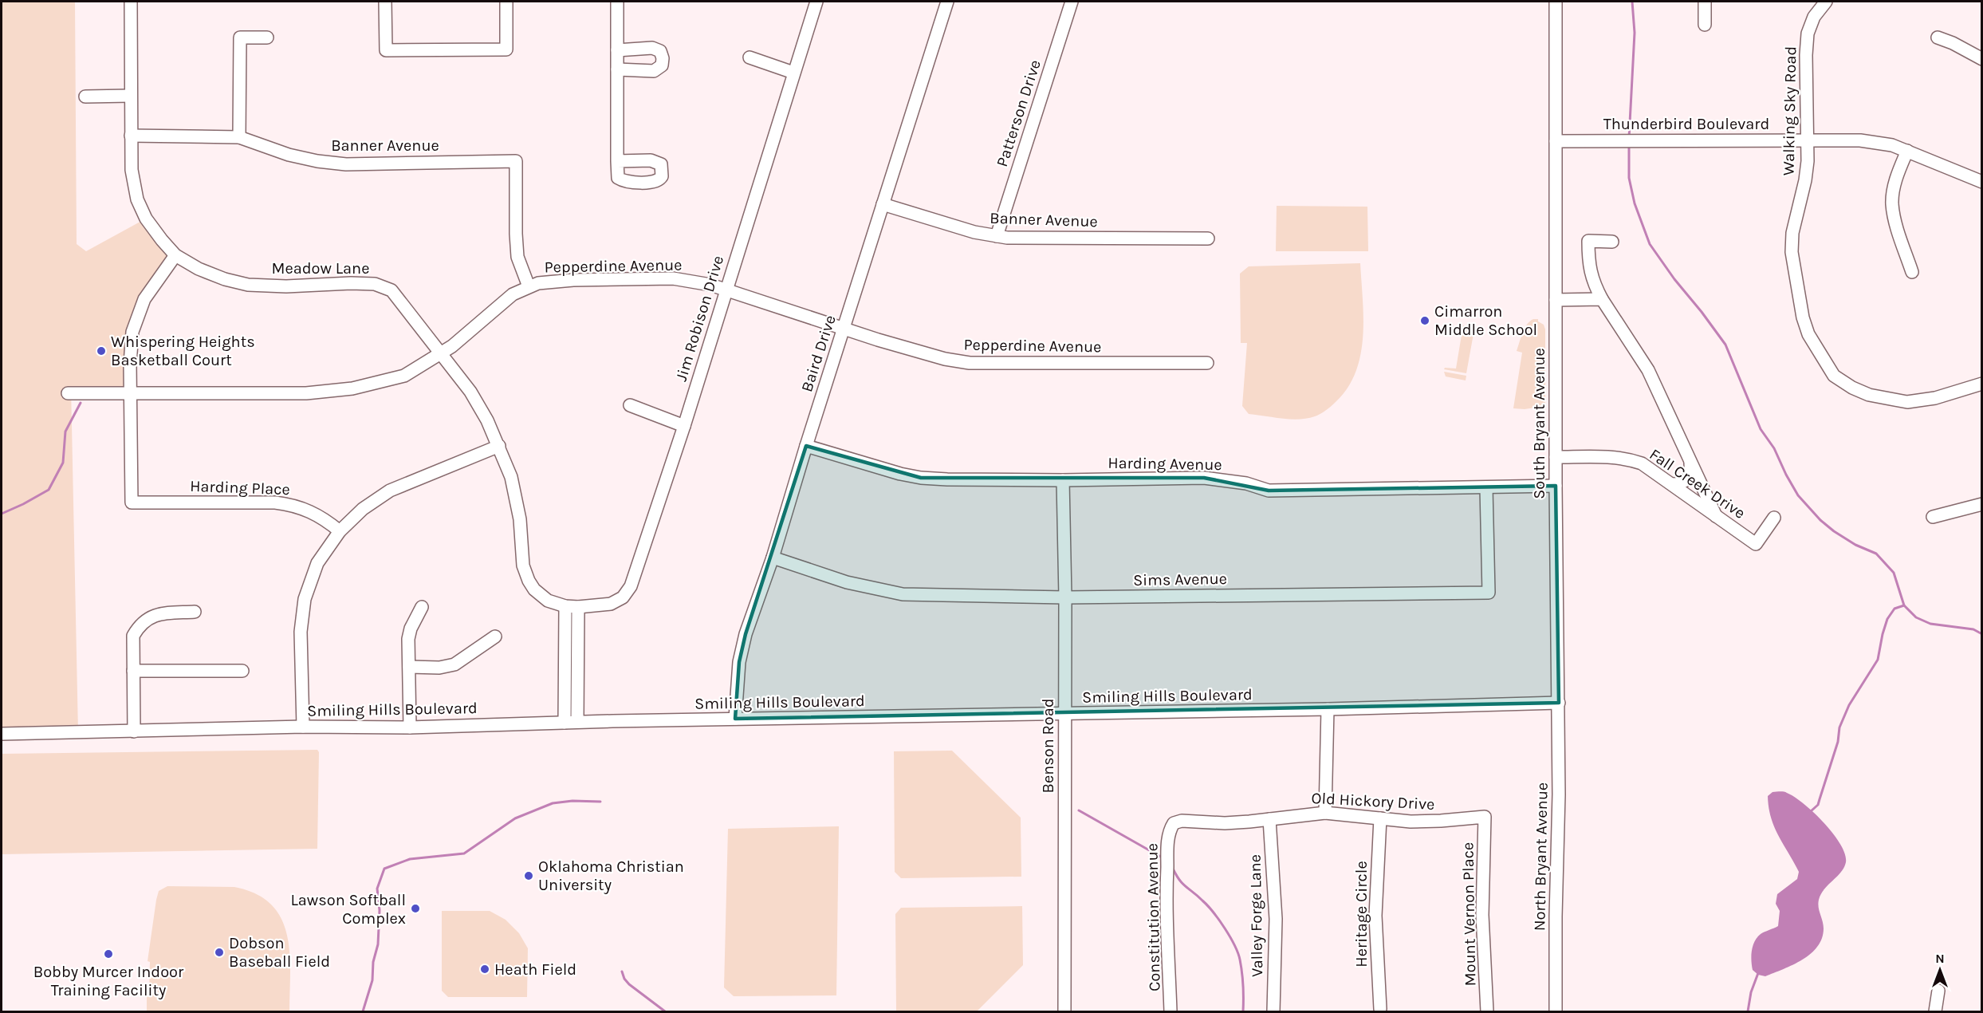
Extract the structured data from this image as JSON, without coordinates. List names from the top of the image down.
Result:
{
  "streets": {
    "street": [
      "Walking Sky Road",
      "Patterson Drive",
      "Thunderbird Boulevard",
      "Banner Avenue",
      "Pepperdine Avenue",
      "Meadow Lane",
      "Jim Robison Drive",
      "Baird Drive",
      "South Bryant Avenue",
      "Harding Avenue",
      "Fall Creek Drive",
      "Harding Place",
      "Sims Avenue",
      "Smiling Hills Boulevard",
      "Benson Road",
      "Old Hickory Drive",
      "North Bryant Avenue",
      "Heritage Circle",
      "Mount Vernon Place",
      "Valley Forge Lane",
      "Constitution Avenue"
    ]
  },
  "crossings": [
    ["Walking Sky Road", "Thunderbird Boulevard"],
    ["Patterson Drive", "Banner Avenue"],
    ["Thunderbird Boulevard", "South Bryant Avenue"],
    ["Banner Avenue", "Pepperdine Avenue"],
    ["Banner Avenue", "Meadow Lane"],
    ["Banner Avenue", "Baird Drive"],
    ["Pepperdine Avenue", "Meadow Lane"],
    ["Pepperdine Avenue", "Jim Robison Drive"],
    ["Pepperdine Avenue", "Baird Drive"],
    ["Pepperdine Avenue", "Harding Place"],
    ["Meadow Lane", "Jim Robison Drive"],
    ["Baird Drive", "Harding Avenue"],
    ["Baird Drive", "Sims Avenue"],
    ["Baird Drive", "Smiling Hills Boulevard"],
    ["South Bryant Avenue", "Harding Avenue"],
    ["South Bryant Avenue", "Fall Creek Drive"],
    ["South Bryant Avenue", "Smiling Hills Boulevard"],
    ["South Bryant Avenue", "North Bryant Avenue"],
    ["Harding Avenue", "Sims Avenue"],
    ["Harding Avenue", "Benson Road"],
    ["Sims Avenue", "Benson Road"],
    ["Smiling Hills Boulevard", "Benson Road"],
    ["Smiling Hills Boulevard", "North Bryant Avenue"],
    ["Old Hickory Drive", "Heritage Circle"],
    ["Old Hickory Drive", "Mount Vernon Place"],
    ["Old Hickory Drive", "Valley Forge Lane"],
    ["Old Hickory Drive", "Constitution Avenue"]
  ],
  "places": [
    "Cimarron Middle School",
    "Whispering Heights Basketball Court",
    "Oklahoma Christian University",
    "Lawson Softball Complex",
    "Dobson Baseball Field",
    "Bobby Murcer Indoor Training Facility",
    "Heath Field"
  ],
  "north": "top"
}
